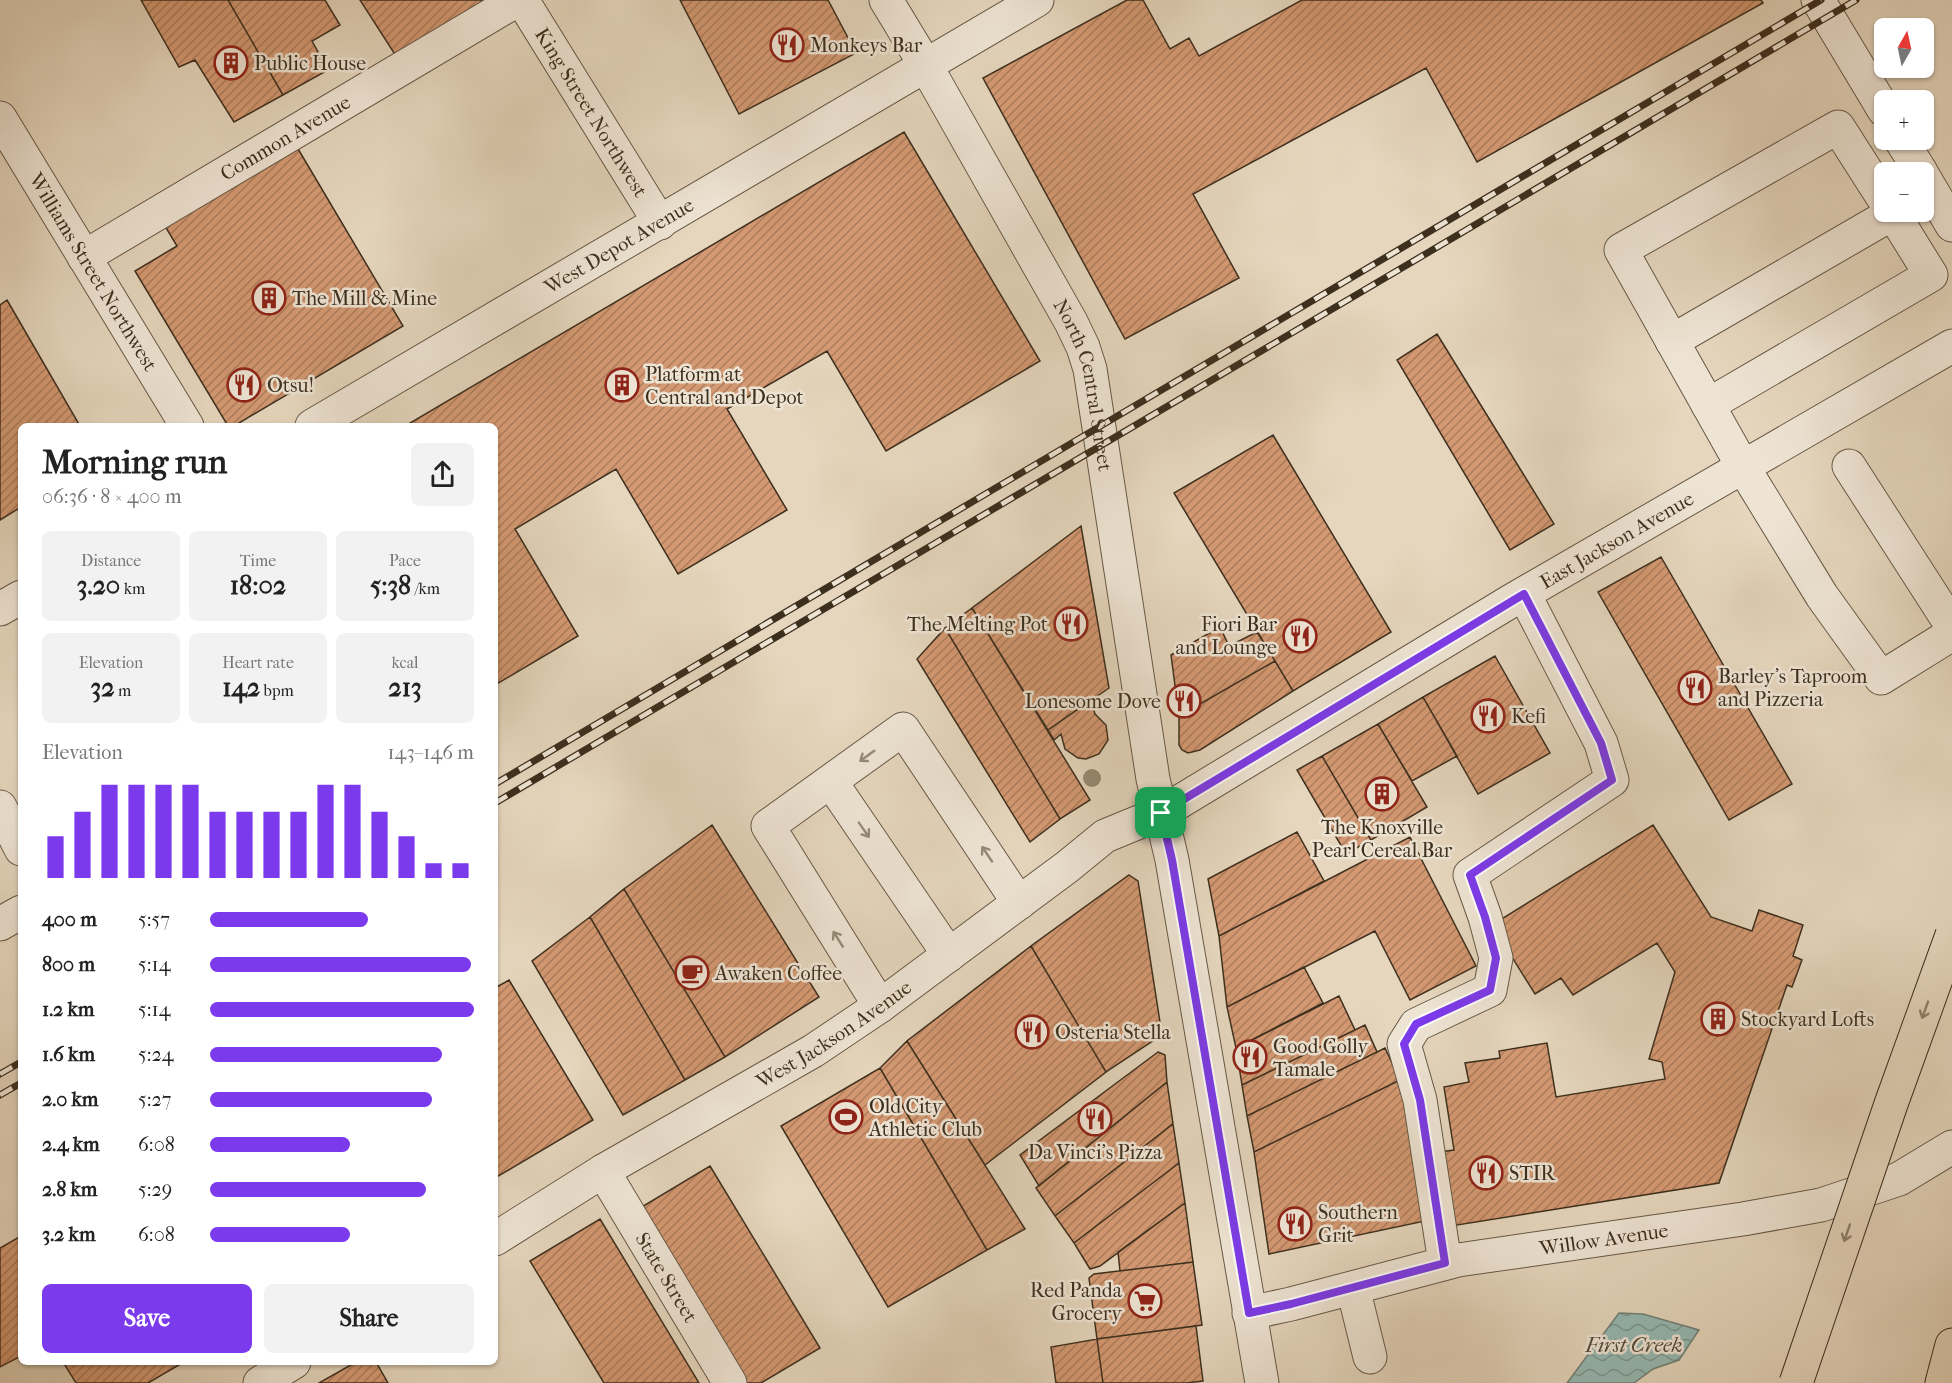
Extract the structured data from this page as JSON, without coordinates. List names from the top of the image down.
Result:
{
  "streets": {
    "street": [
      "King Street Northwest",
      "Common Avenue",
      "West Depot Avenue",
      "Williams Street Northwest",
      "North Central Street",
      "East Jackson Avenue",
      "West Jackson Avenue",
      "Willow Avenue",
      "State Street"
    ]
  },
  "crossings": [
    ["King Street Northwest", "West Depot Avenue"],
    ["Common Avenue", "Williams Street Northwest"],
    ["West Depot Avenue", "North Central Street"],
    ["North Central Street", "East Jackson Avenue"],
    ["North Central Street", "West Jackson Avenue"],
    ["North Central Street", "Willow Avenue"],
    ["East Jackson Avenue", "West Jackson Avenue"],
    ["West Jackson Avenue", "State Street"]
  ],
  "water": ["First Creek"],
  "places": {
    "restaurant": [
      "Monkeys Bar",
      "Otsu!",
      "The Melting Pot",
      "Fiori Bar and Lounge",
      "Barley's Taproom and Pizzeria",
      "Lonesome Dove",
      "Kefi",
      "Osteria Stella",
      "Good Golly Tamale",
      "Da Vinci's Pizza",
      "STIR",
      "Southern Grit"
    ],
    "building": [
      "Public House",
      "The Mill & Mine",
      "Platform at Central and Depot",
      "The Knoxville Pearl Cereal Bar",
      "Stockyard Lofts"
    ],
    "cafe": ["Awaken Coffee"],
    "sports": ["Old City Athletic Club"],
    "supermarket": ["Red Panda Grocery"]
  },
  "north": "top",
  "page": {
    "map_buttons": ["+", "−"],
    "heading": ["Morning run", "06:36 · 8 × 400 m"],
    "stats": [
      ["Distance", "3.20 km"],
      ["Time", "18:02"],
      ["Pace", "5:38 /km"],
      ["Elevation", "32 m"],
      ["Heart rate", "142 bpm"],
      ["kcal", "213"]
    ],
    "chart": ["Elevation", "143–146 m"],
    "list": [
      {
        "name": "400 m",
        "note": "5:57"
      },
      {
        "name": "800 m",
        "note": "5:14"
      },
      {
        "name": "1.2 km",
        "note": "5:14"
      },
      {
        "name": "1.6 km",
        "note": "5:24"
      },
      {
        "name": "2.0 km",
        "note": "5:27"
      },
      {
        "name": "2.4 km",
        "note": "6:08"
      },
      {
        "name": "2.8 km",
        "note": "5:29"
      },
      {
        "name": "3.2 km",
        "note": "6:08"
      }
    ],
    "buttons": ["Save", "Share"]
  }
}
